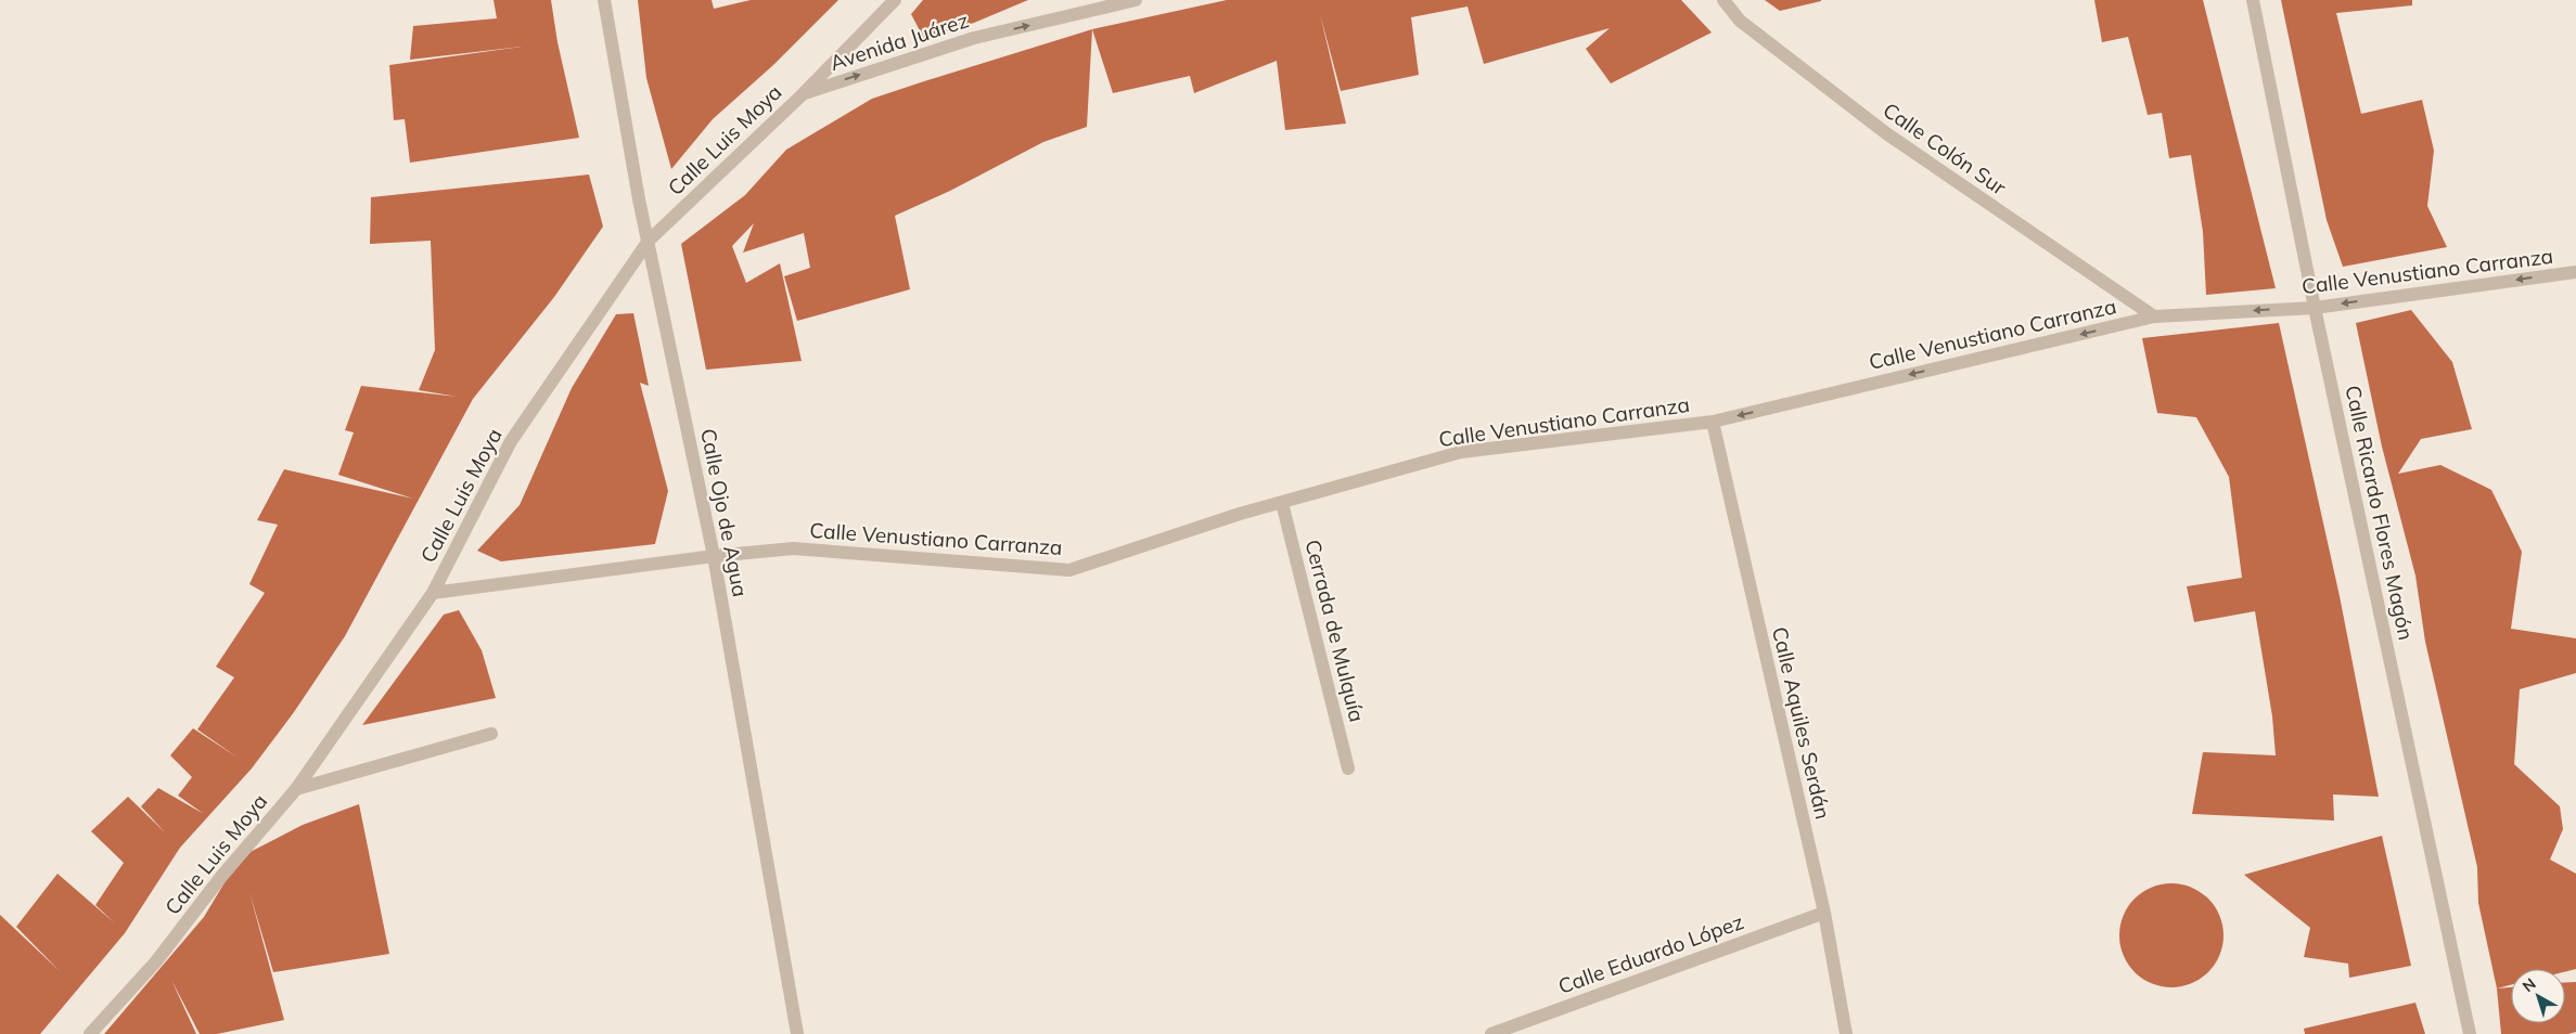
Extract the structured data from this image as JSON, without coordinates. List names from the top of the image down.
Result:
{
  "streets": {
    "street": [
      "Avenida Juárez",
      "Calle Luis Moya",
      "Calle Colón Sur",
      "Calle Venustiano Carranza",
      "Calle Ojo de Agua",
      "Calle Ricardo Flores Magón",
      "Cerrada de Mulquía",
      "Calle Aquiles Serdán",
      "Calle Eduardo López"
    ]
  },
  "crossings": [
    ["Avenida Juárez", "Calle Luis Moya"],
    ["Calle Luis Moya", "Calle Venustiano Carranza"],
    ["Calle Luis Moya", "Calle Ojo de Agua"],
    ["Calle Colón Sur", "Calle Venustiano Carranza"],
    ["Calle Venustiano Carranza", "Calle Ojo de Agua"],
    ["Calle Venustiano Carranza", "Calle Ricardo Flores Magón"],
    ["Calle Venustiano Carranza", "Cerrada de Mulquía"],
    ["Calle Venustiano Carranza", "Calle Aquiles Serdán"],
    ["Calle Aquiles Serdán", "Calle Eduardo López"]
  ],
  "one_way": ["Avenida Juárez", "Calle Venustiano Carranza"],
  "north": "top left"
}
